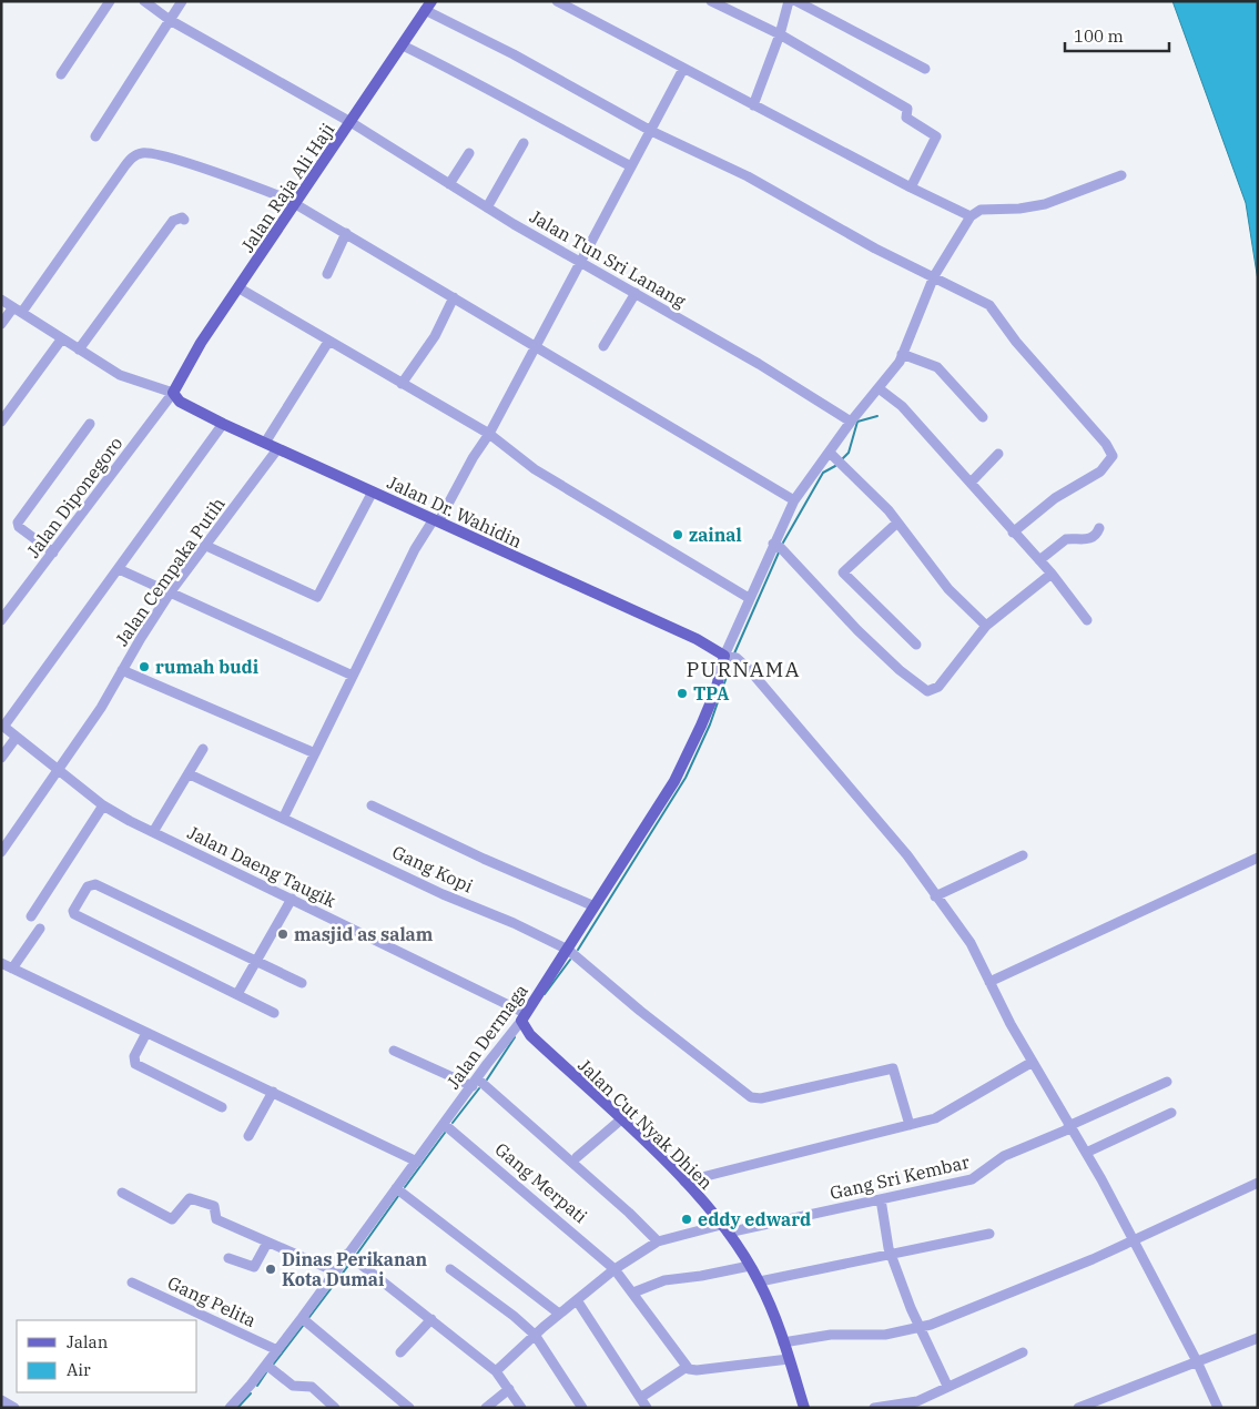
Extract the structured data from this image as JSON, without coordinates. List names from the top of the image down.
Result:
{
  "streets": {
    "main road": [
      "Jalan Raja Ali Haji",
      "Jalan Dr. Wahidin",
      "Jalan Dermaga",
      "Jalan Cut Nyak Dhien"
    ],
    "street": [
      "Jalan Tun Sri Lanang",
      "Jalan Diponegoro",
      "Jalan Cempaka Putih",
      "Jalan Daeng Taugik",
      "Gang Kopi",
      "Gang Sri Kembar",
      "Gang Merpati",
      "Gang Pelita"
    ]
  },
  "crossings": [
    ["Jalan Raja Ali Haji", "Jalan Tun Sri Lanang"],
    ["Jalan Raja Ali Haji", "Jalan Diponegoro"],
    ["Jalan Raja Ali Haji", "Jalan Dr. Wahidin"],
    ["Jalan Diponegoro", "Jalan Dr. Wahidin"],
    ["Jalan Dr. Wahidin", "Jalan Cempaka Putih"],
    ["Jalan Dr. Wahidin", "Jalan Dermaga"],
    ["Jalan Cempaka Putih", "Jalan Daeng Taugik"],
    ["Jalan Daeng Taugik", "Jalan Dermaga"],
    ["Jalan Daeng Taugik", "Jalan Cut Nyak Dhien"],
    ["Gang Kopi", "Jalan Dermaga"],
    ["Jalan Dermaga", "Jalan Cut Nyak Dhien"],
    ["Jalan Dermaga", "Gang Merpati"],
    ["Jalan Dermaga", "Gang Pelita"],
    ["Jalan Cut Nyak Dhien", "Gang Sri Kembar"],
    ["Gang Sri Kembar", "Gang Merpati"]
  ],
  "districts": ["PURNAMA"],
  "places": [
    "zainal",
    "rumah budi",
    "TPA",
    "masjid as salam",
    "eddy edward",
    "Dinas Perikanan Kota Dumai"
  ],
  "legend": ["Jalan", "Air"],
  "scale_bar": "100 m"
}
